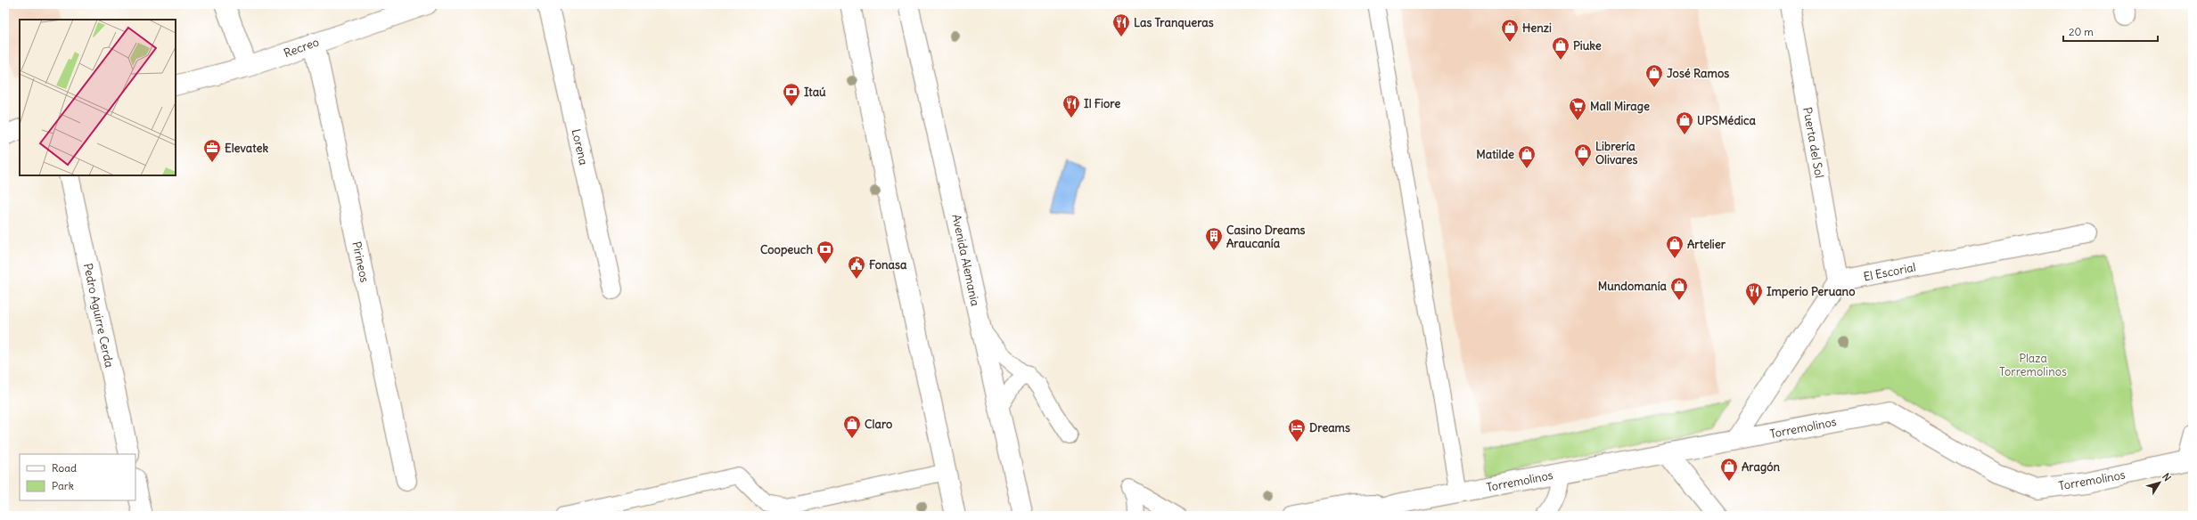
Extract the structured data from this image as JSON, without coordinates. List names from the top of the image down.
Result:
{
  "streets": {
    "street": [
      "Recreo",
      "Puerta del Sol",
      "Lorena",
      "Avenida Alemania",
      "Pirineos",
      "El Escorial",
      "Pedro Aguirre Cerda",
      "Torremolinos"
    ]
  },
  "crossings": [
    ["Recreo", "Pirineos"],
    ["Puerta del Sol", "El Escorial"]
  ],
  "parks": ["Plaza Torremolinos"],
  "places": {
    "restaurant": ["Las Tranqueras", "Il Fiore", "Imperio Peruano"],
    "shop": [
      "Henzi",
      "Piuke",
      "José Ramos",
      "UPSMédica",
      "Librería Olivares",
      "Matilde",
      "Artelier",
      "Mundomanía",
      "Claro",
      "Aragón"
    ],
    "bank": ["Itaú", "Coopeuch"],
    "supermarket": ["Mall Mirage"],
    "office": ["Elevatek"],
    "building": ["Casino Dreams Araucanía"],
    "public building": ["Fonasa"],
    "hotel": ["Dreams"]
  },
  "legend": ["Road", "Park"],
  "scale_bar": "20 m",
  "north": "top right"
}
